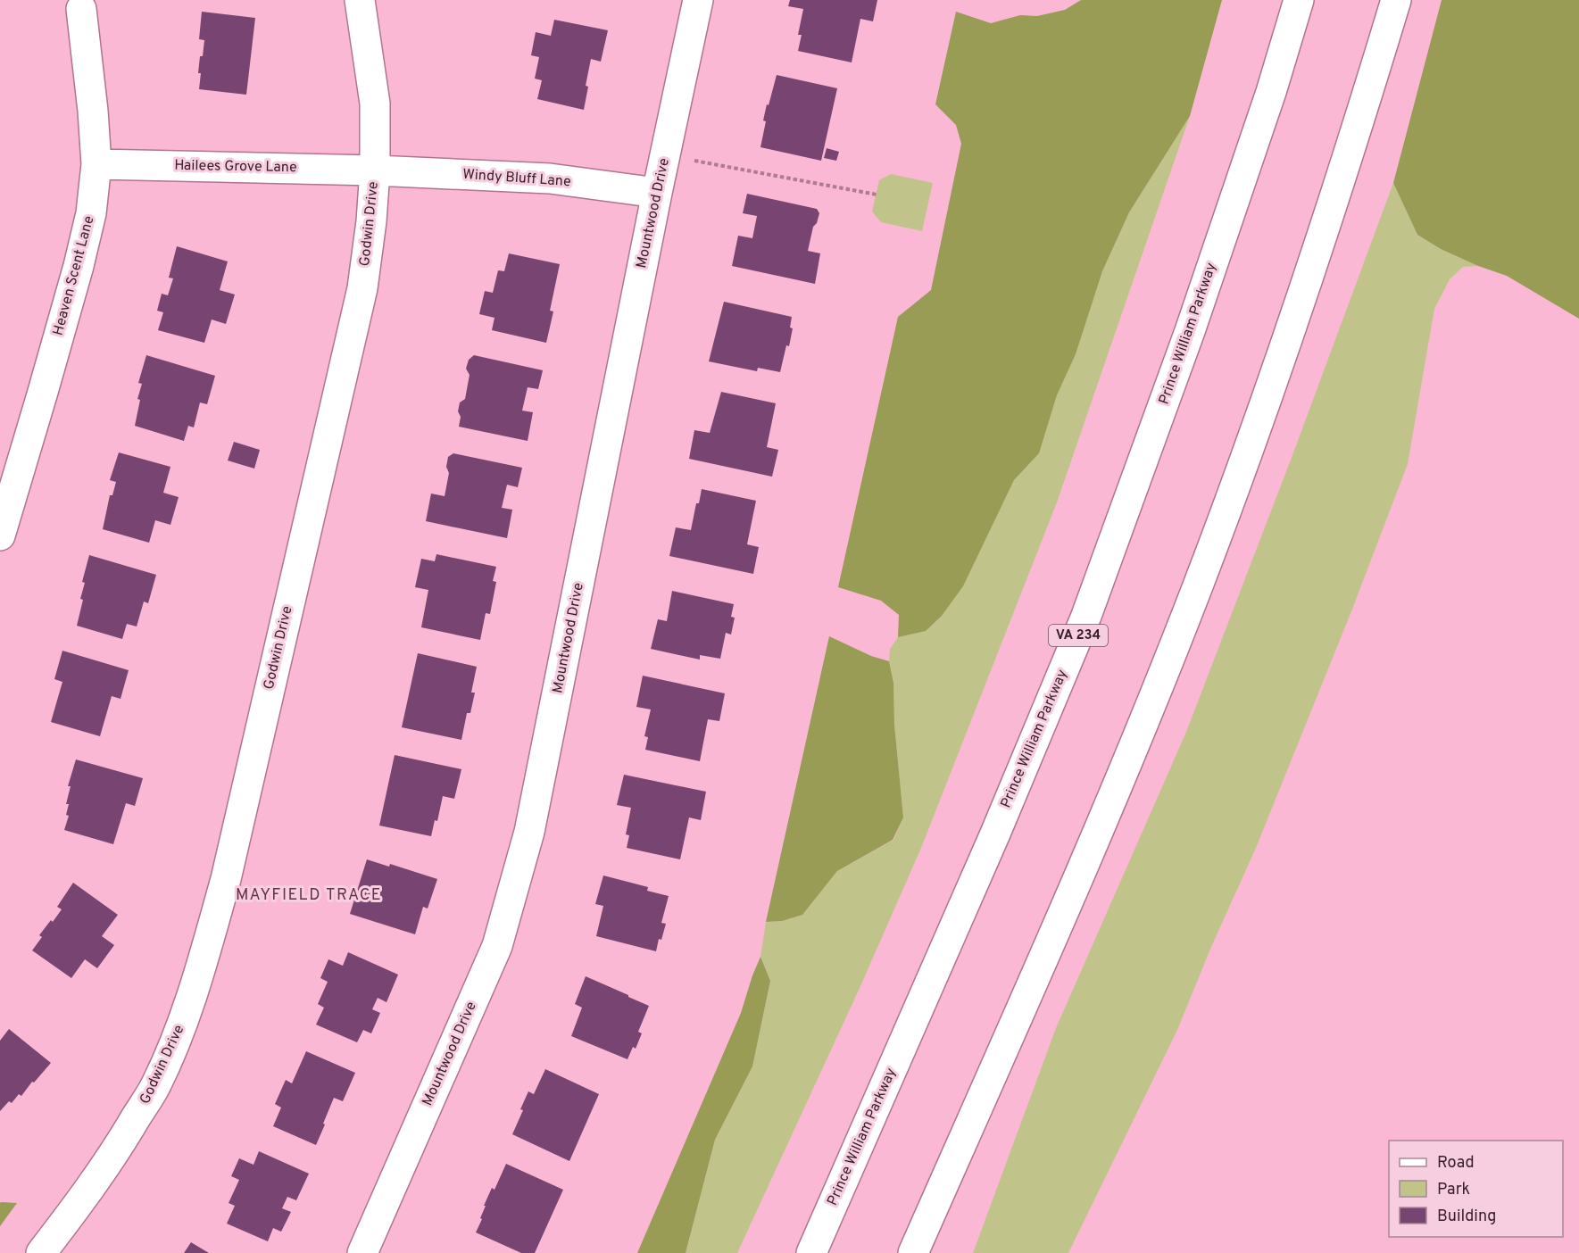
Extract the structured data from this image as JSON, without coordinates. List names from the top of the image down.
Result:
{
  "streets": {
    "main road": [
      "Hailees Grove Lane",
      "Windy Bluff Lane",
      "Mountwood Drive",
      "Godwin Drive",
      "Heaven Scent Lane",
      "Prince William Parkway",
      "VA 234"
    ]
  },
  "crossings": [
    ["Hailees Grove Lane", "Windy Bluff Lane"],
    ["Hailees Grove Lane", "Godwin Drive"],
    ["Hailees Grove Lane", "Heaven Scent Lane"],
    ["Windy Bluff Lane", "Mountwood Drive"],
    ["Windy Bluff Lane", "Godwin Drive"]
  ],
  "districts": ["MAYFIELD TRACE"],
  "legend": ["Road", "Park", "Building"]
}
